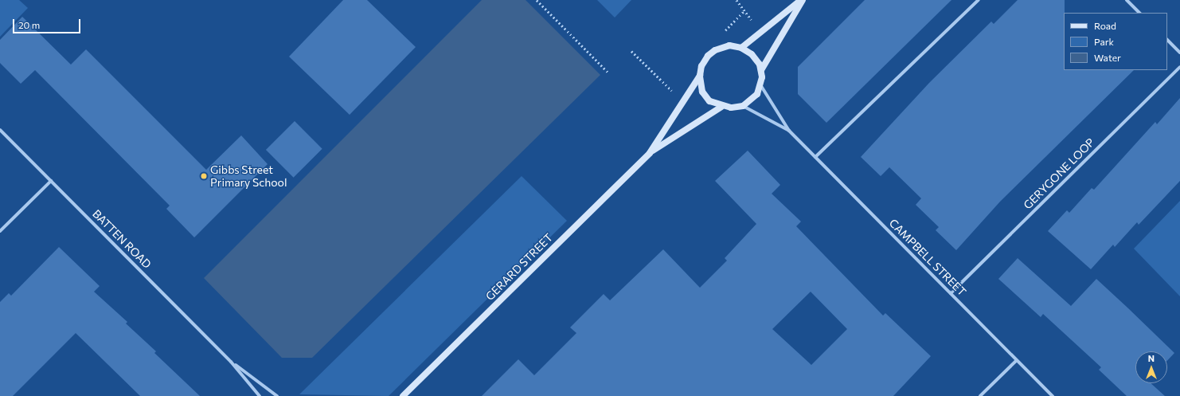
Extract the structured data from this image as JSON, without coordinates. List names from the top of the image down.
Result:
{
  "streets": {
    "street": [
      "GERYGONE LOOP",
      "BATTEN ROAD",
      "CAMPBELL STREET",
      "GERARD STREET"
    ]
  },
  "crossings": [
    ["GERYGONE LOOP", "CAMPBELL STREET"],
    ["CAMPBELL STREET", "GERARD STREET"]
  ],
  "places": ["Gibbs Street Primary School"],
  "legend": ["Road", "Park", "Water"],
  "scale_bar": "20 m",
  "north": "top"
}
